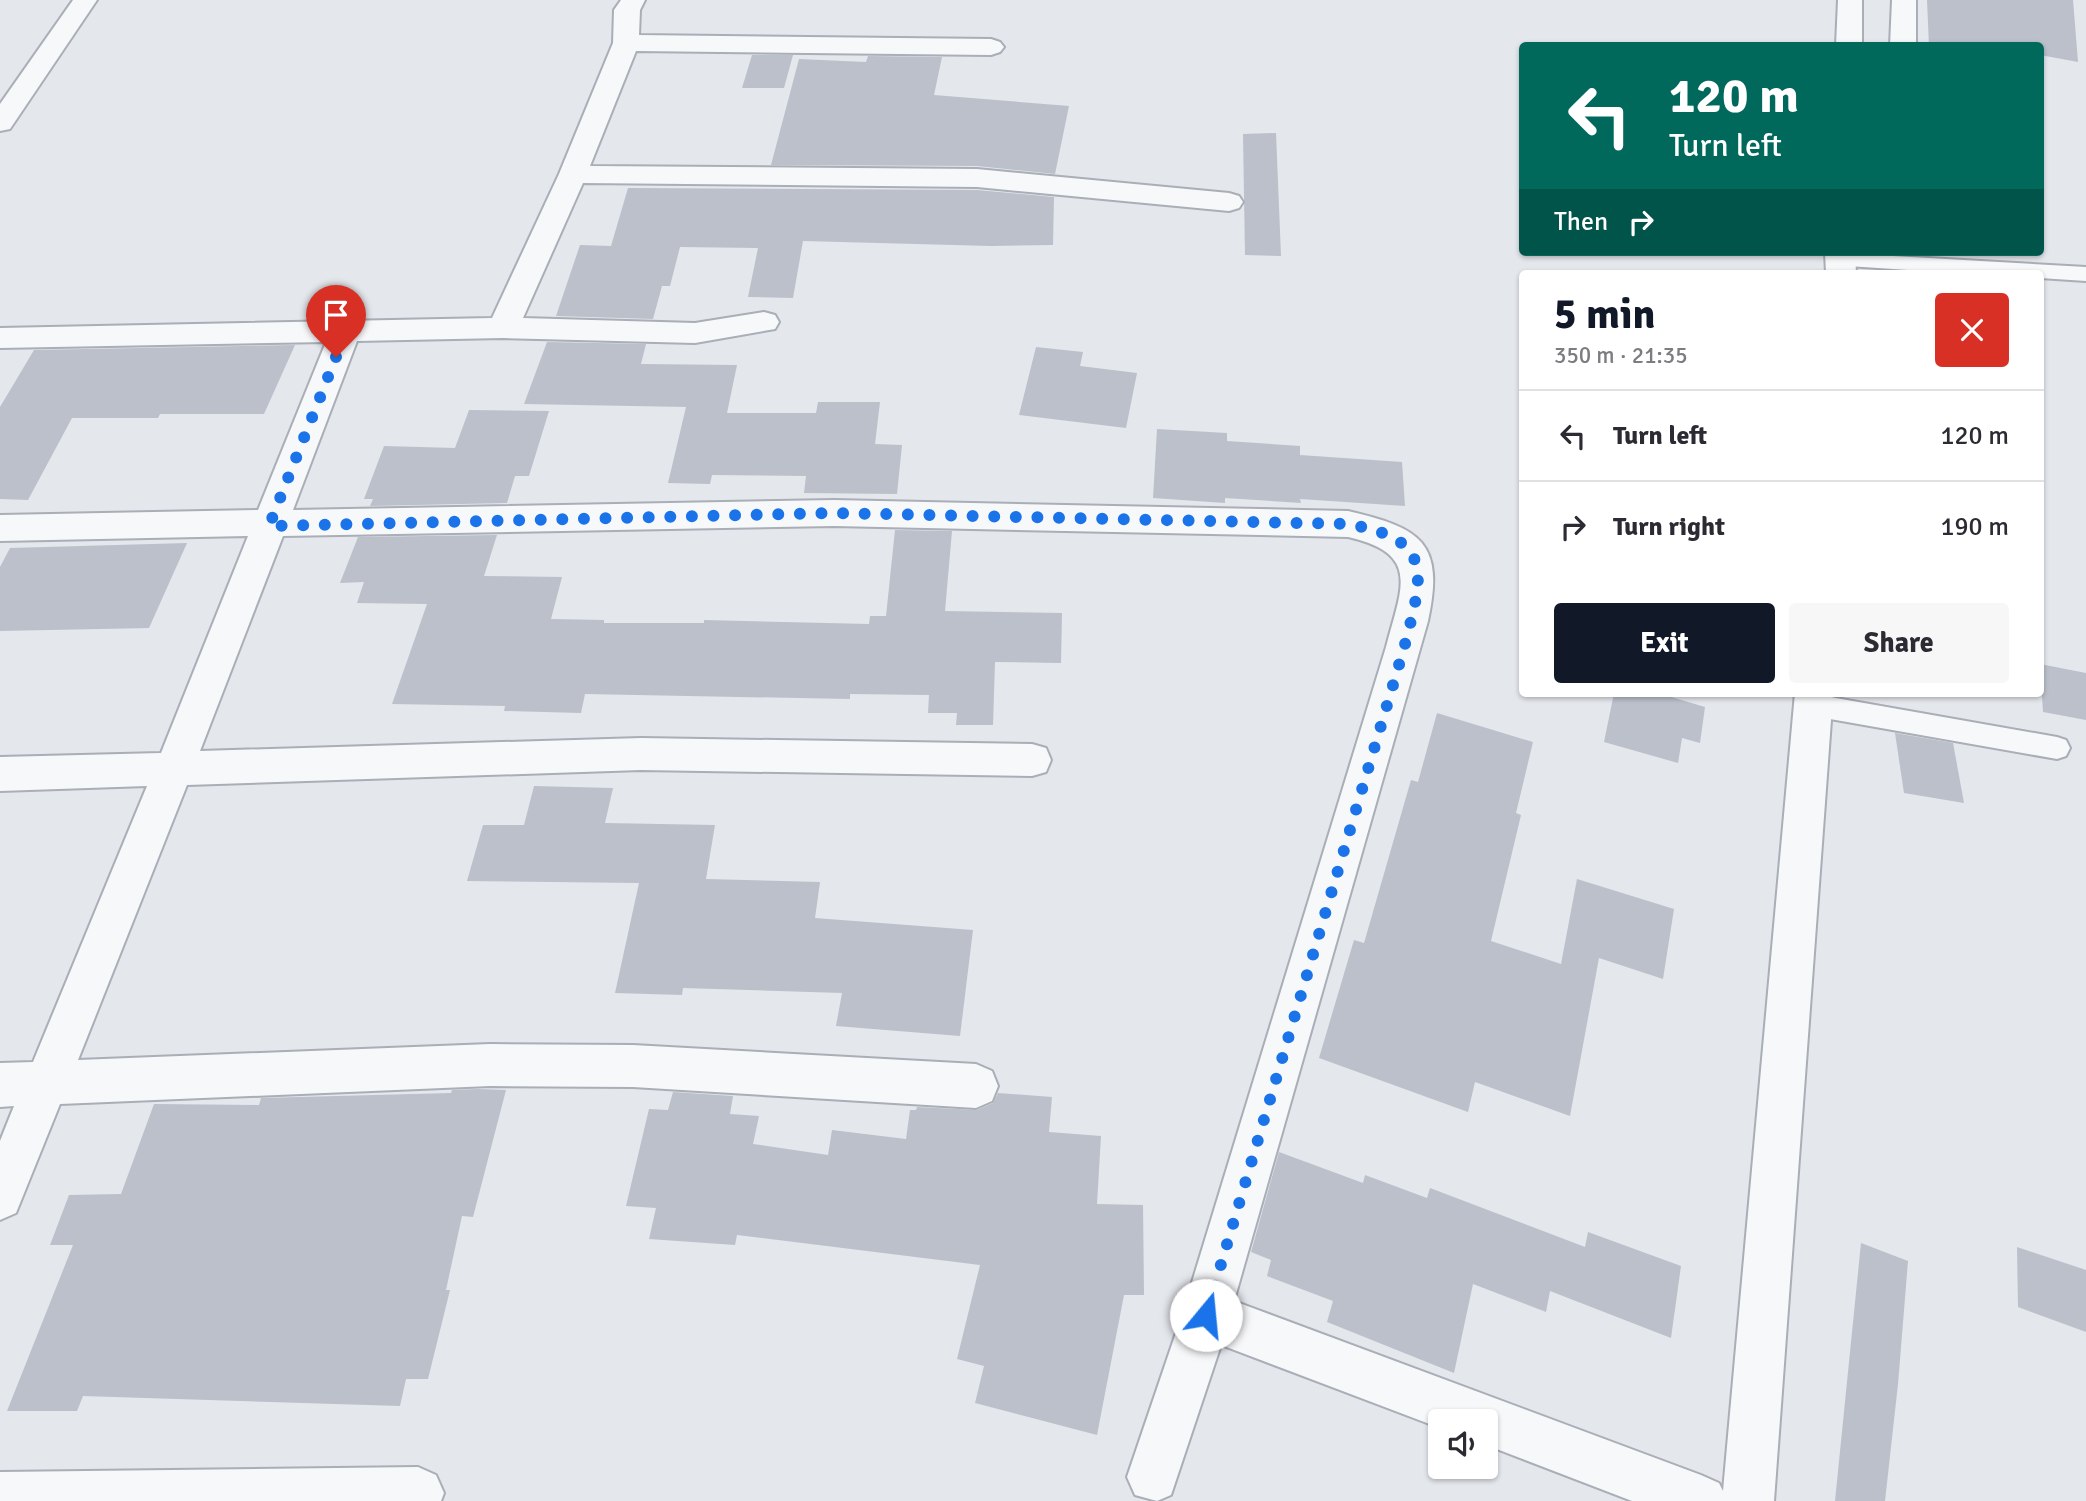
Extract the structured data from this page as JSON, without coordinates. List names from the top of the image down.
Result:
{
  "page": {
    "turn": ["120 m", "Turn left"],
    "then": "Then",
    "heading": ["5 min", "350 m · 21:35"],
    "list": [
      {
        "name": "Turn left",
        "value": "120 m"
      },
      {
        "name": "Turn right",
        "value": "190 m"
      }
    ],
    "buttons": ["Exit", "Share"]
  }
}
